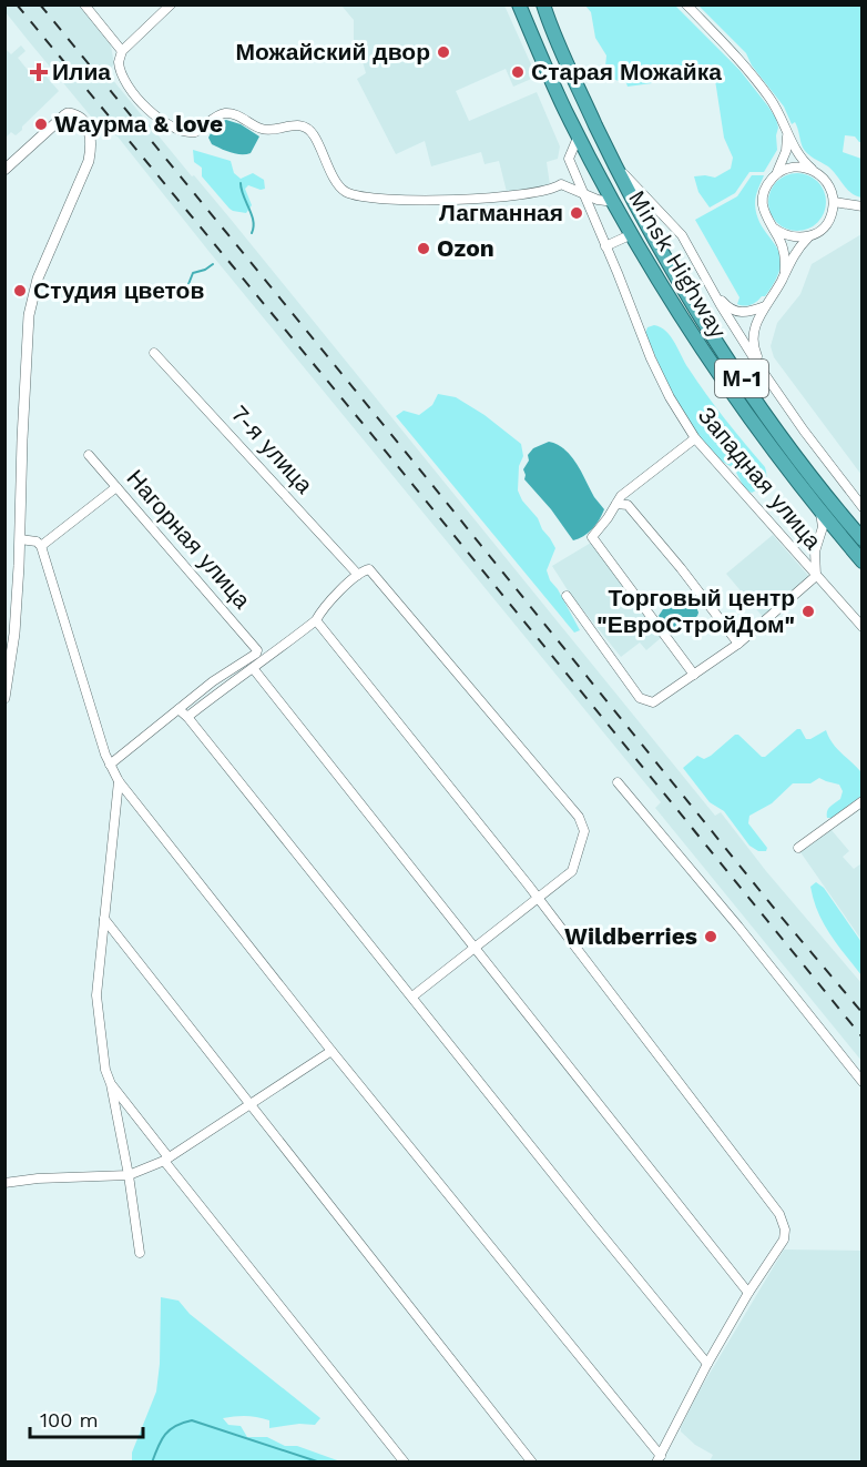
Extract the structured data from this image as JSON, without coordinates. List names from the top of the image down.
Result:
{
  "streets": {
    "highway": ["Minsk Highway", "М-1"],
    "street": ["7-я улица", "Западная улица", "Нагорная улица"]
  },
  "crossings": [
    ["Minsk Highway", "М-1"],
    ["Minsk Highway", "Западная улица"]
  ],
  "places": {
    "other": [
      "Можайский двор",
      "Старая Можайка",
      "Wаурма & love",
      "Лагманная",
      "Ozon",
      "Студия цветов",
      "Торговый центр \"ЕвроСтройДом\"",
      "Wildberries"
    ],
    "health": ["Илиа"]
  },
  "scale_bar": "100 m"
}
